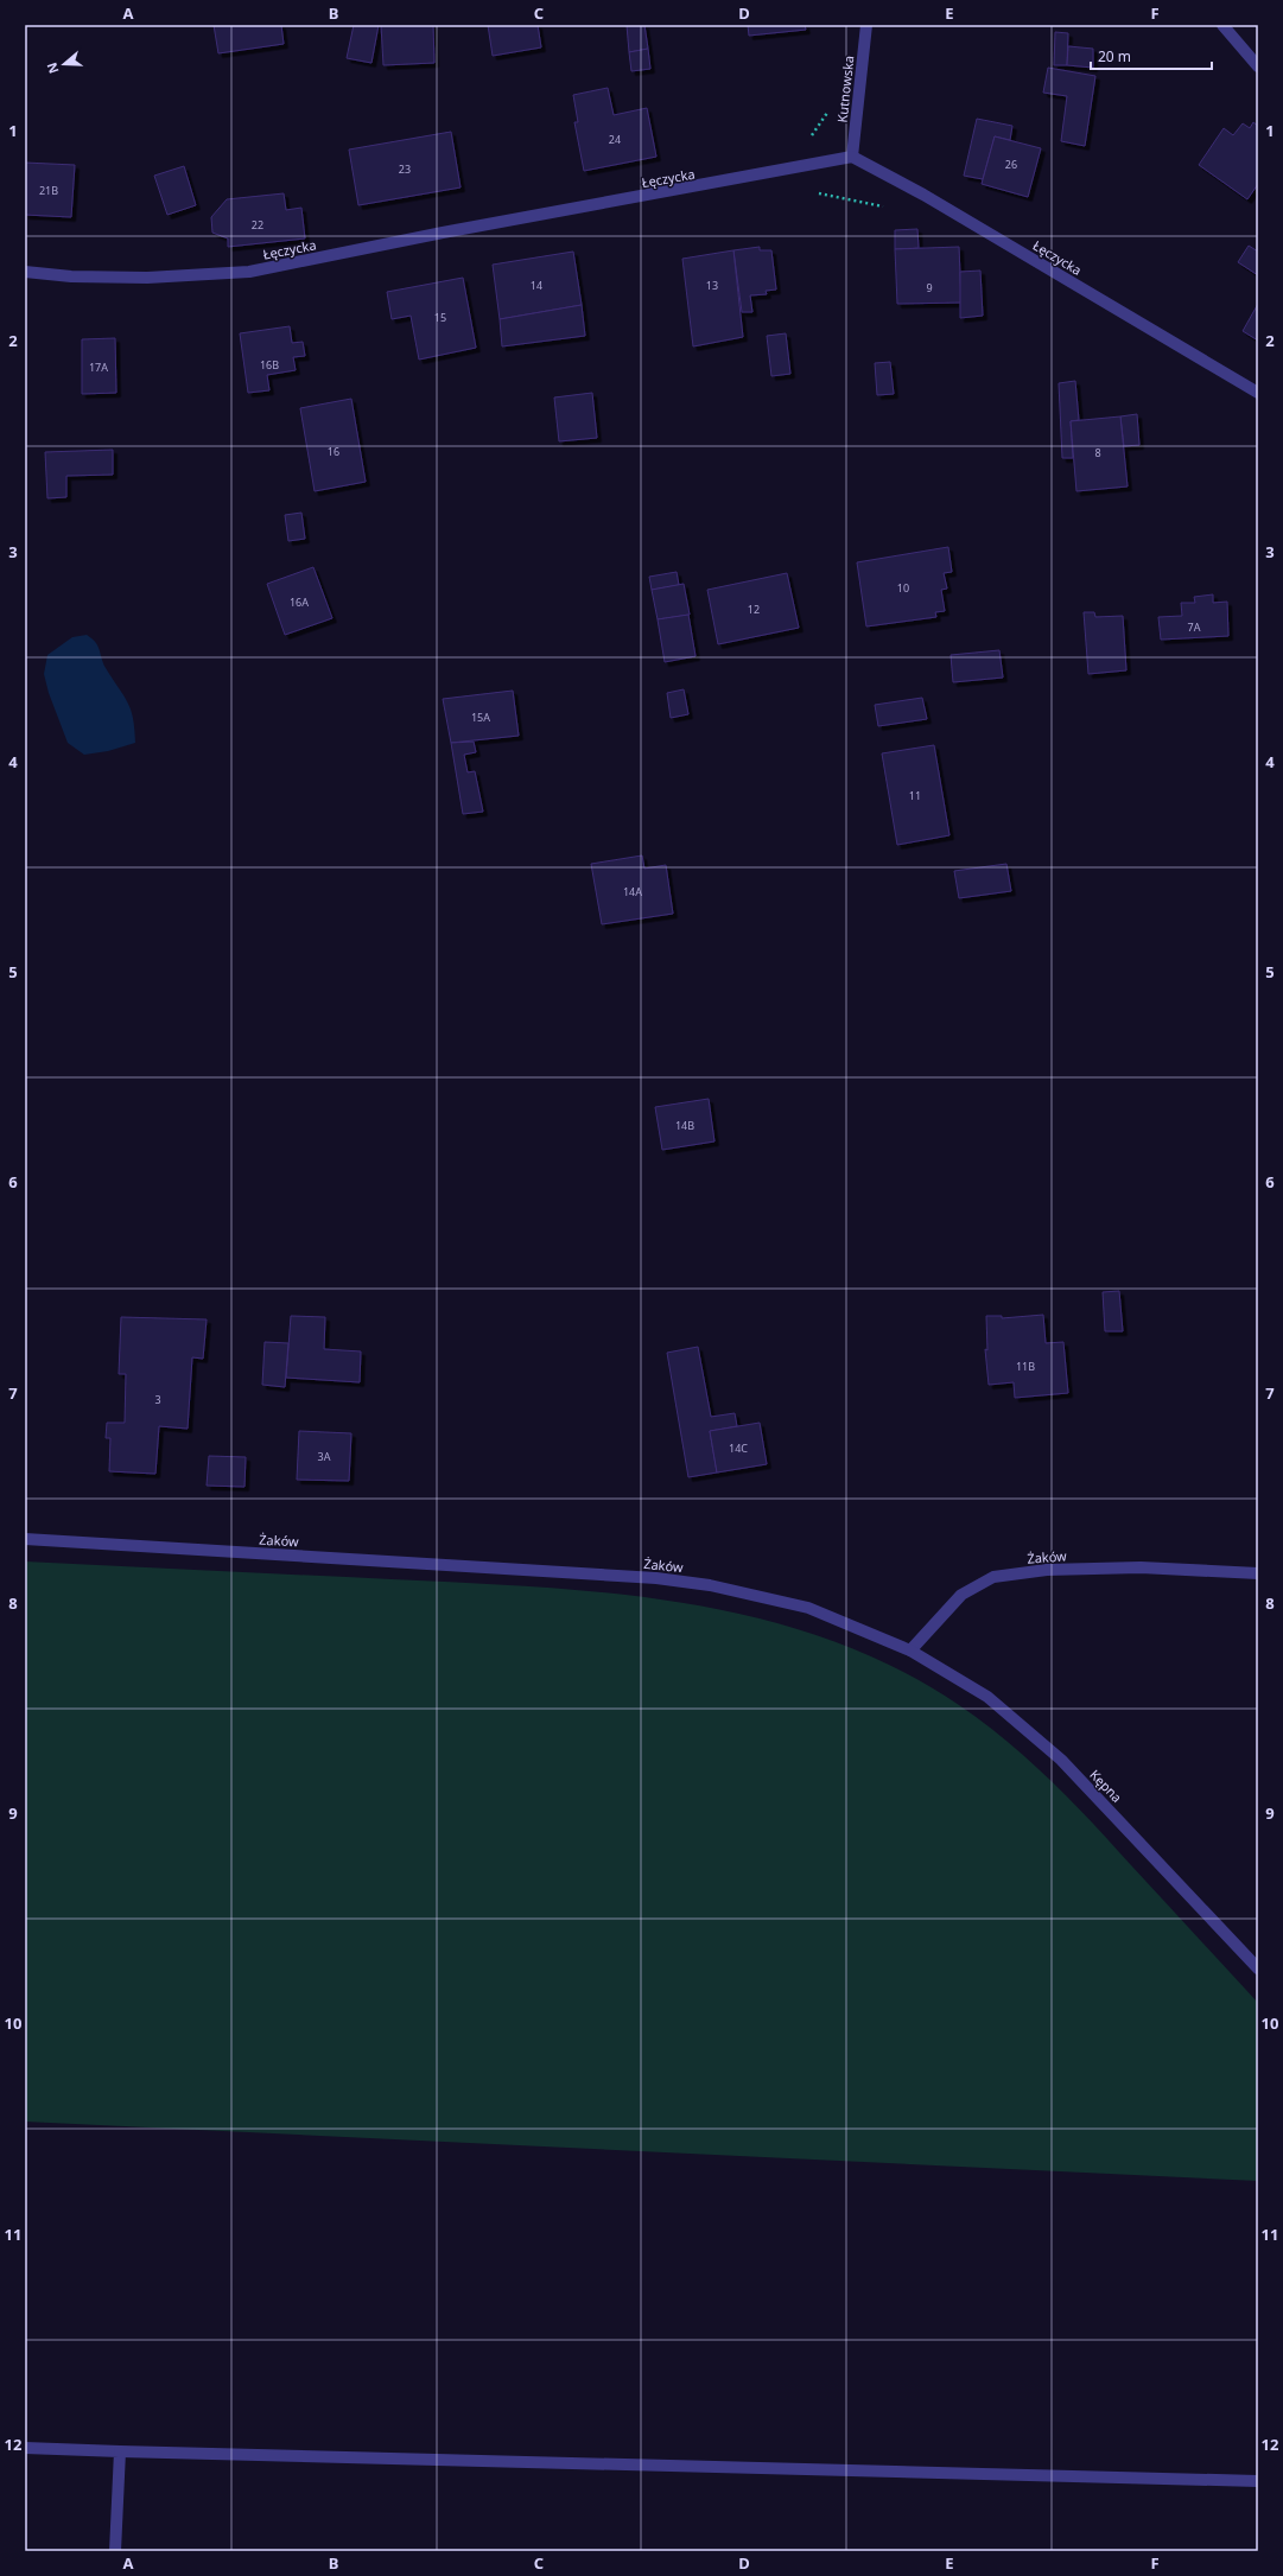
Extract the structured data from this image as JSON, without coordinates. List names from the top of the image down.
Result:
{
  "streets": {
    "street": [
      "Kutnowska",
      "Łęczycka",
      "Żaków",
      "Kępna"
    ]
  },
  "crossings": [
    ["Kutnowska", "Łęczycka"],
    ["Żaków", "Kępna"]
  ],
  "house_numbers": [
    "24",
    "26",
    "23",
    "21B",
    "22",
    "14",
    "13",
    "9",
    "15",
    "16B",
    "17A",
    "16",
    "8",
    "10",
    "16A",
    "12",
    "7A",
    "15A",
    "11",
    "14A",
    "14B",
    "11B",
    "3",
    "14C",
    "3A"
  ],
  "scale_bar": "20 m",
  "north": "left",
  "grid": {
    "columns": [
      "A",
      "B",
      "C",
      "D",
      "E",
      "F"
    ],
    "rows": [
      "1",
      "2",
      "3",
      "4",
      "5",
      "6",
      "7",
      "8",
      "9",
      "10",
      "11",
      "12"
    ]
  }
}
